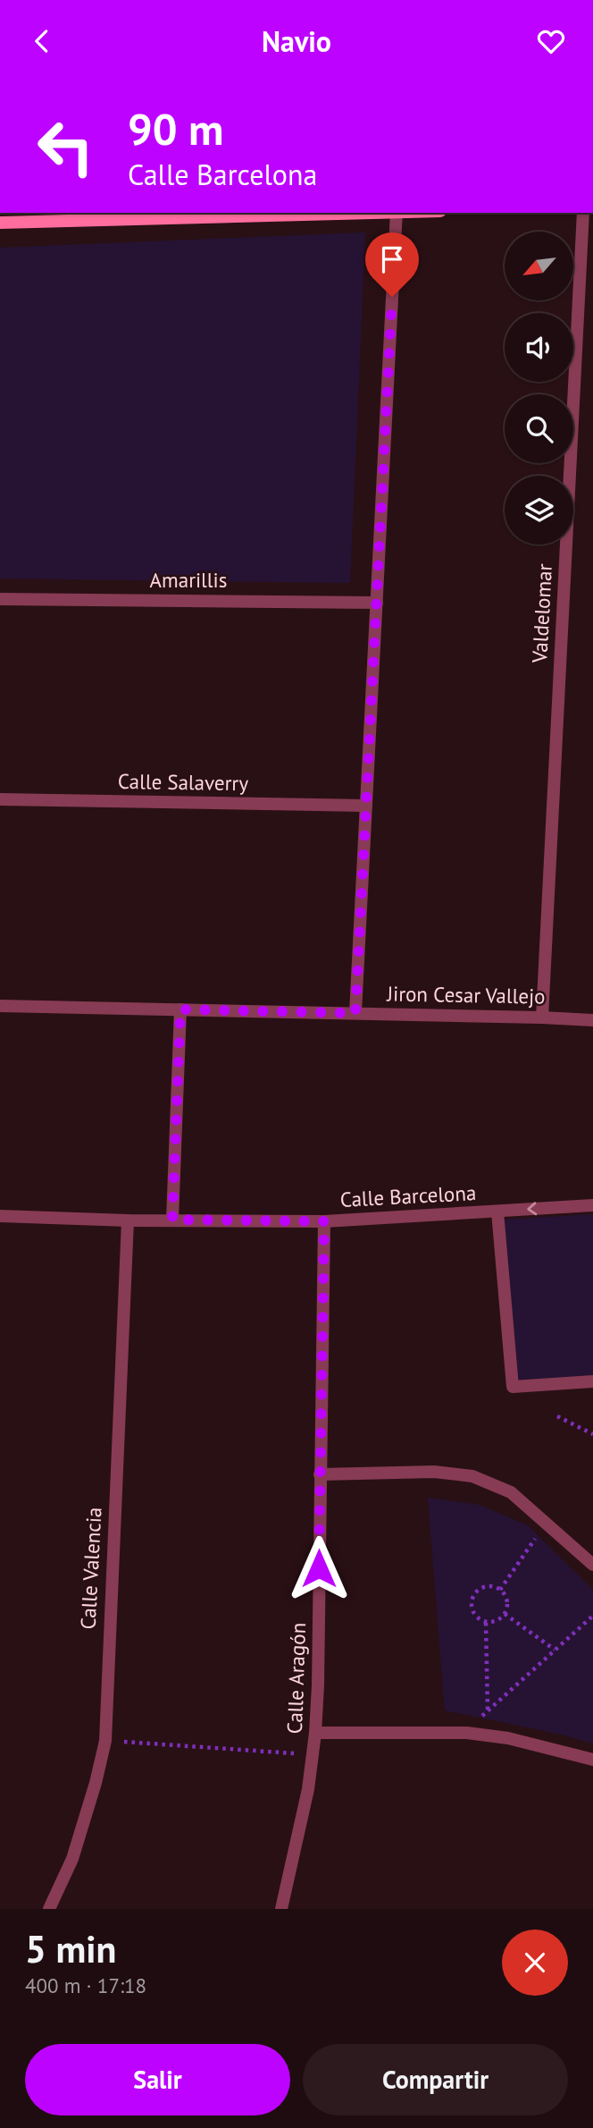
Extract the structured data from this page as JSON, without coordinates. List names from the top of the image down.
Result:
{
  "streets": {
    "street": [
      "Amarillis",
      "Valdelomar",
      "Calle Salaverry",
      "Jiron Cesar Vallejo",
      "Calle Barcelona",
      "Calle Valencia",
      "Calle Aragón"
    ]
  },
  "crossings": [
    ["Valdelomar", "Jiron Cesar Vallejo"],
    ["Calle Barcelona", "Calle Valencia"],
    ["Calle Barcelona", "Calle Aragón"]
  ],
  "north": "bottom left",
  "page": {
    "header": "Navio",
    "turn": ["90 m", "Calle Barcelona"],
    "heading": ["5 min", "400 m · 17:18"],
    "buttons": ["Salir", "Compartir"]
  }
}
